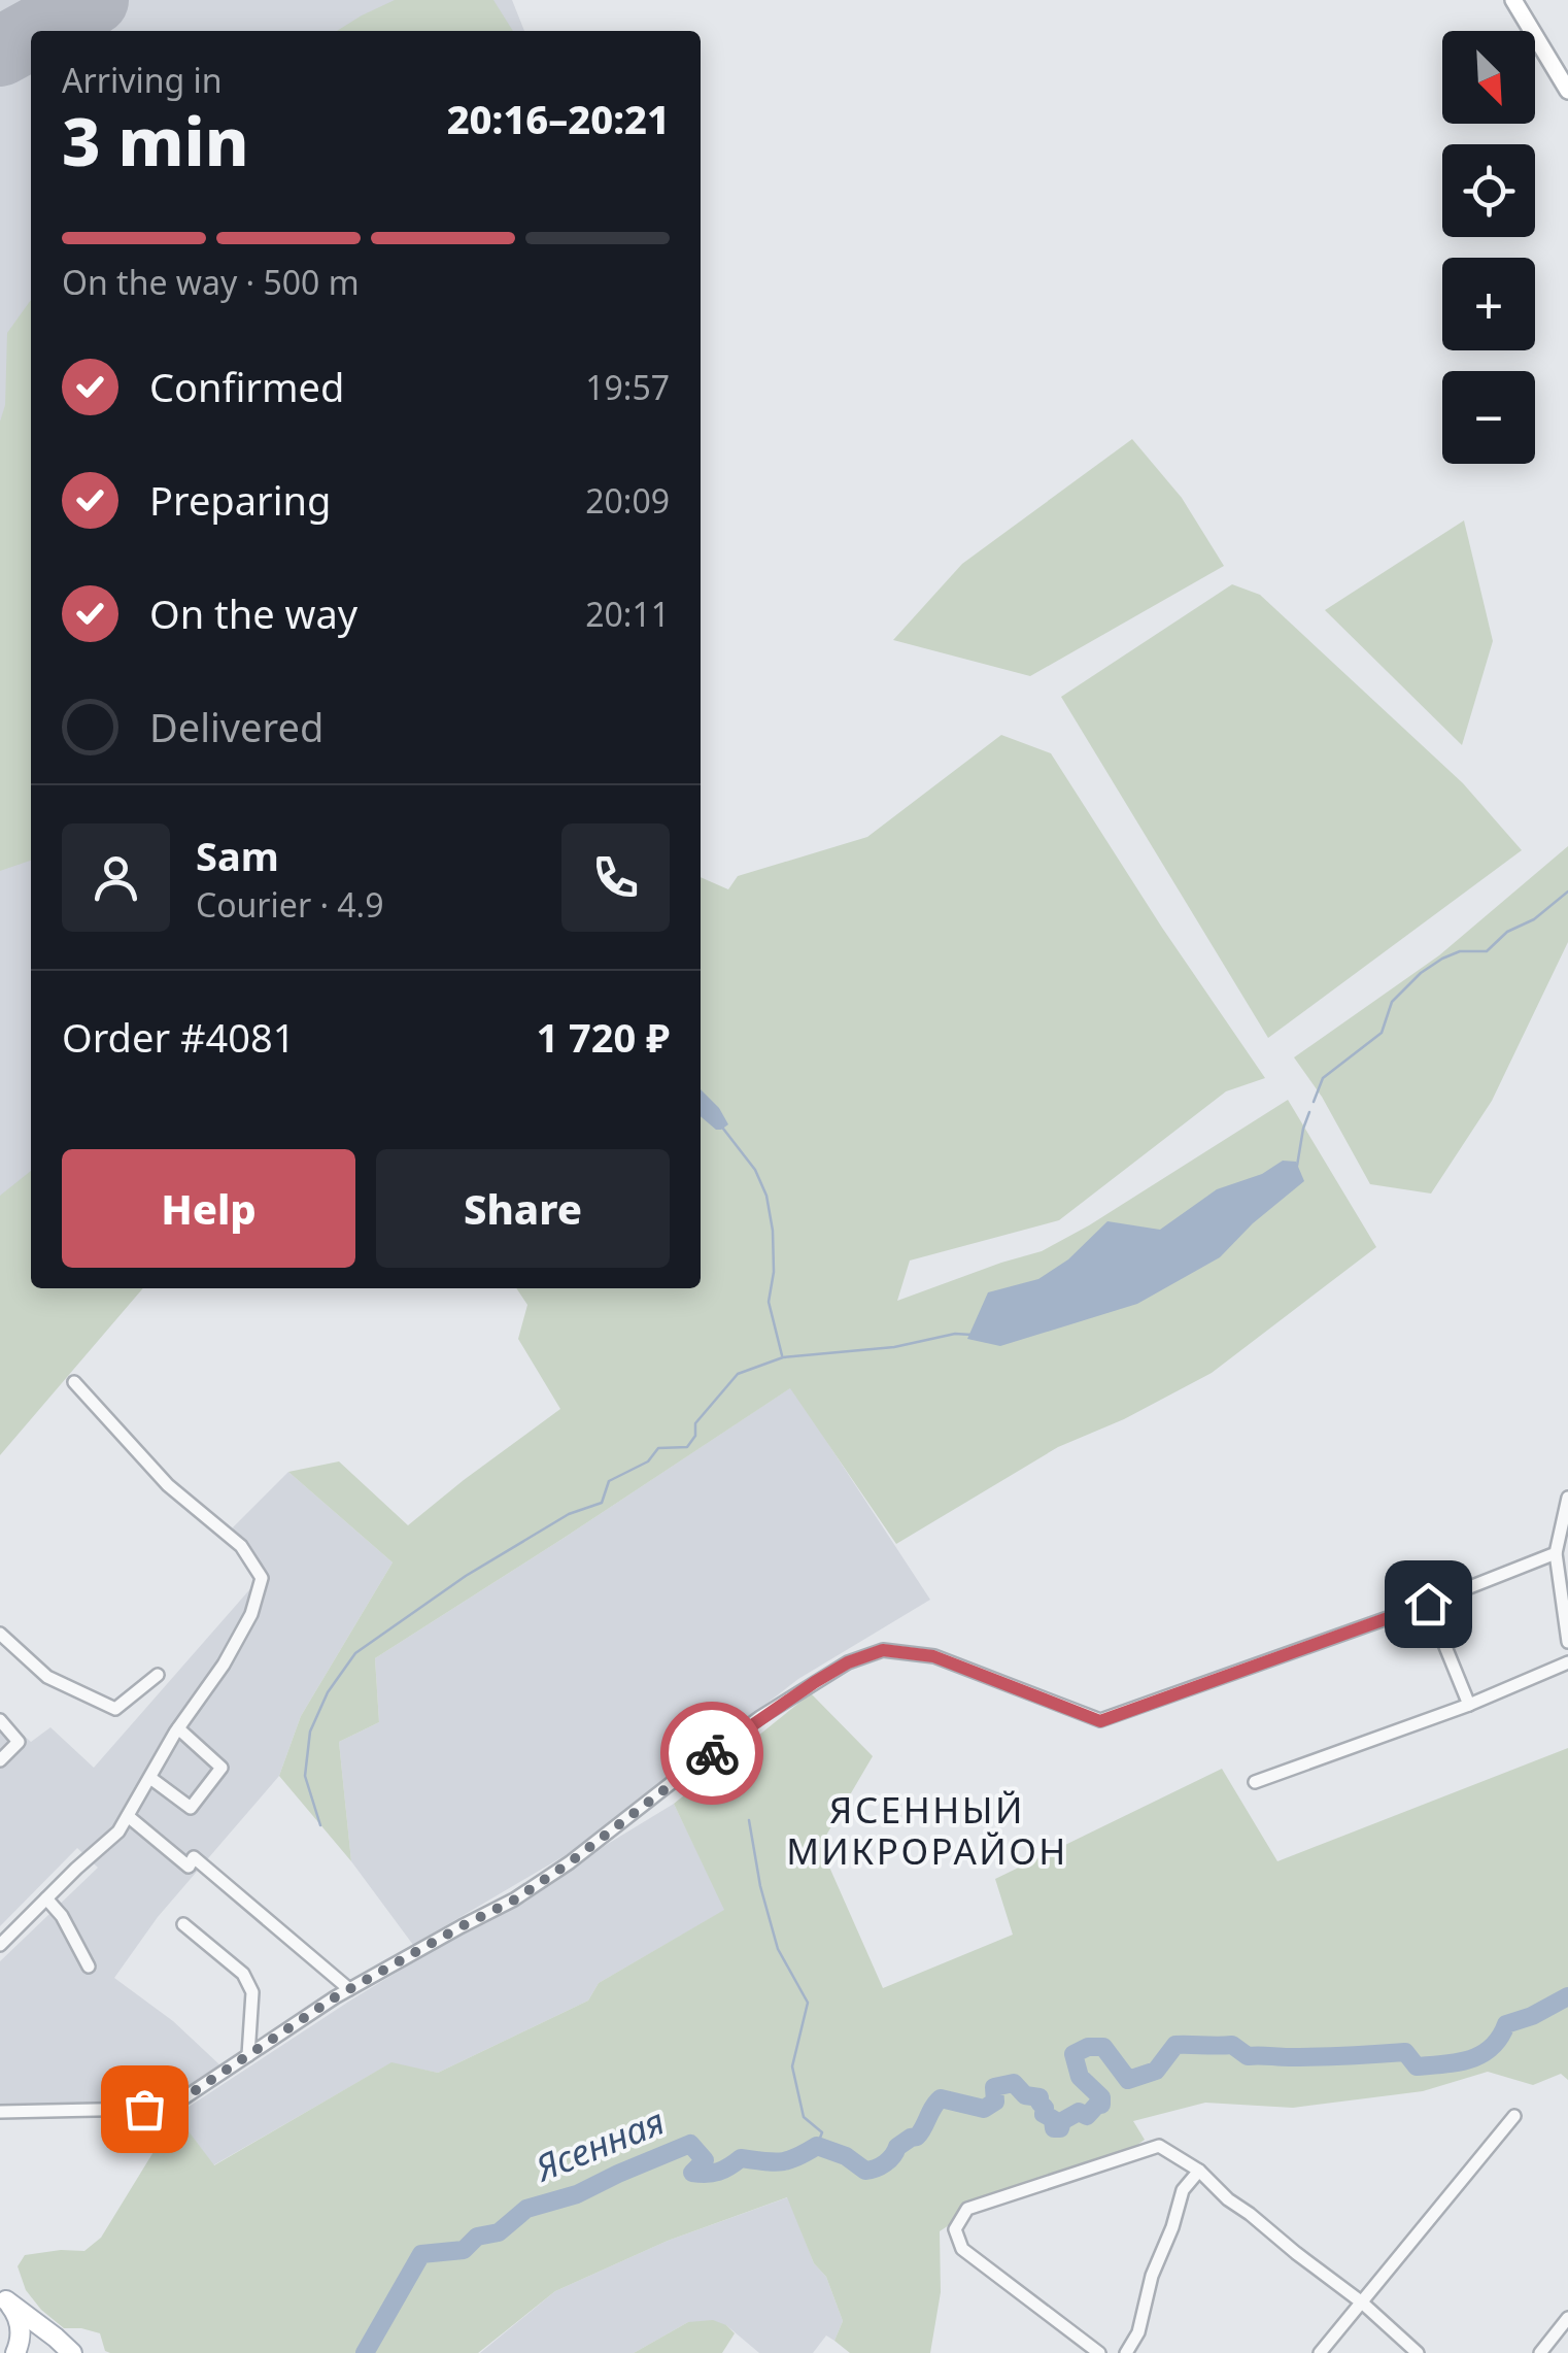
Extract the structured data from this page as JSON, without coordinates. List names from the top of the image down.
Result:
{
  "districts": ["ЯСЕННЫЙ МИКРОРАЙОН"],
  "water": ["Ясенная"],
  "north": "bottom right",
  "page": {
    "map_buttons": ["+", "−"],
    "heading": ["3 min", "Arriving in", "20:16–20:21"],
    "panel": [
      "Sam",
      "Courier · 4.9",
      "Order #4081",
      "1 720 ₽"
    ],
    "bar": "On the way · 500 m",
    "list": [
      ["Confirmed", "19:57"],
      ["Preparing", "20:09"],
      ["On the way", "20:11"],
      "Delivered"
    ],
    "buttons": ["Help", "Share"]
  }
}
